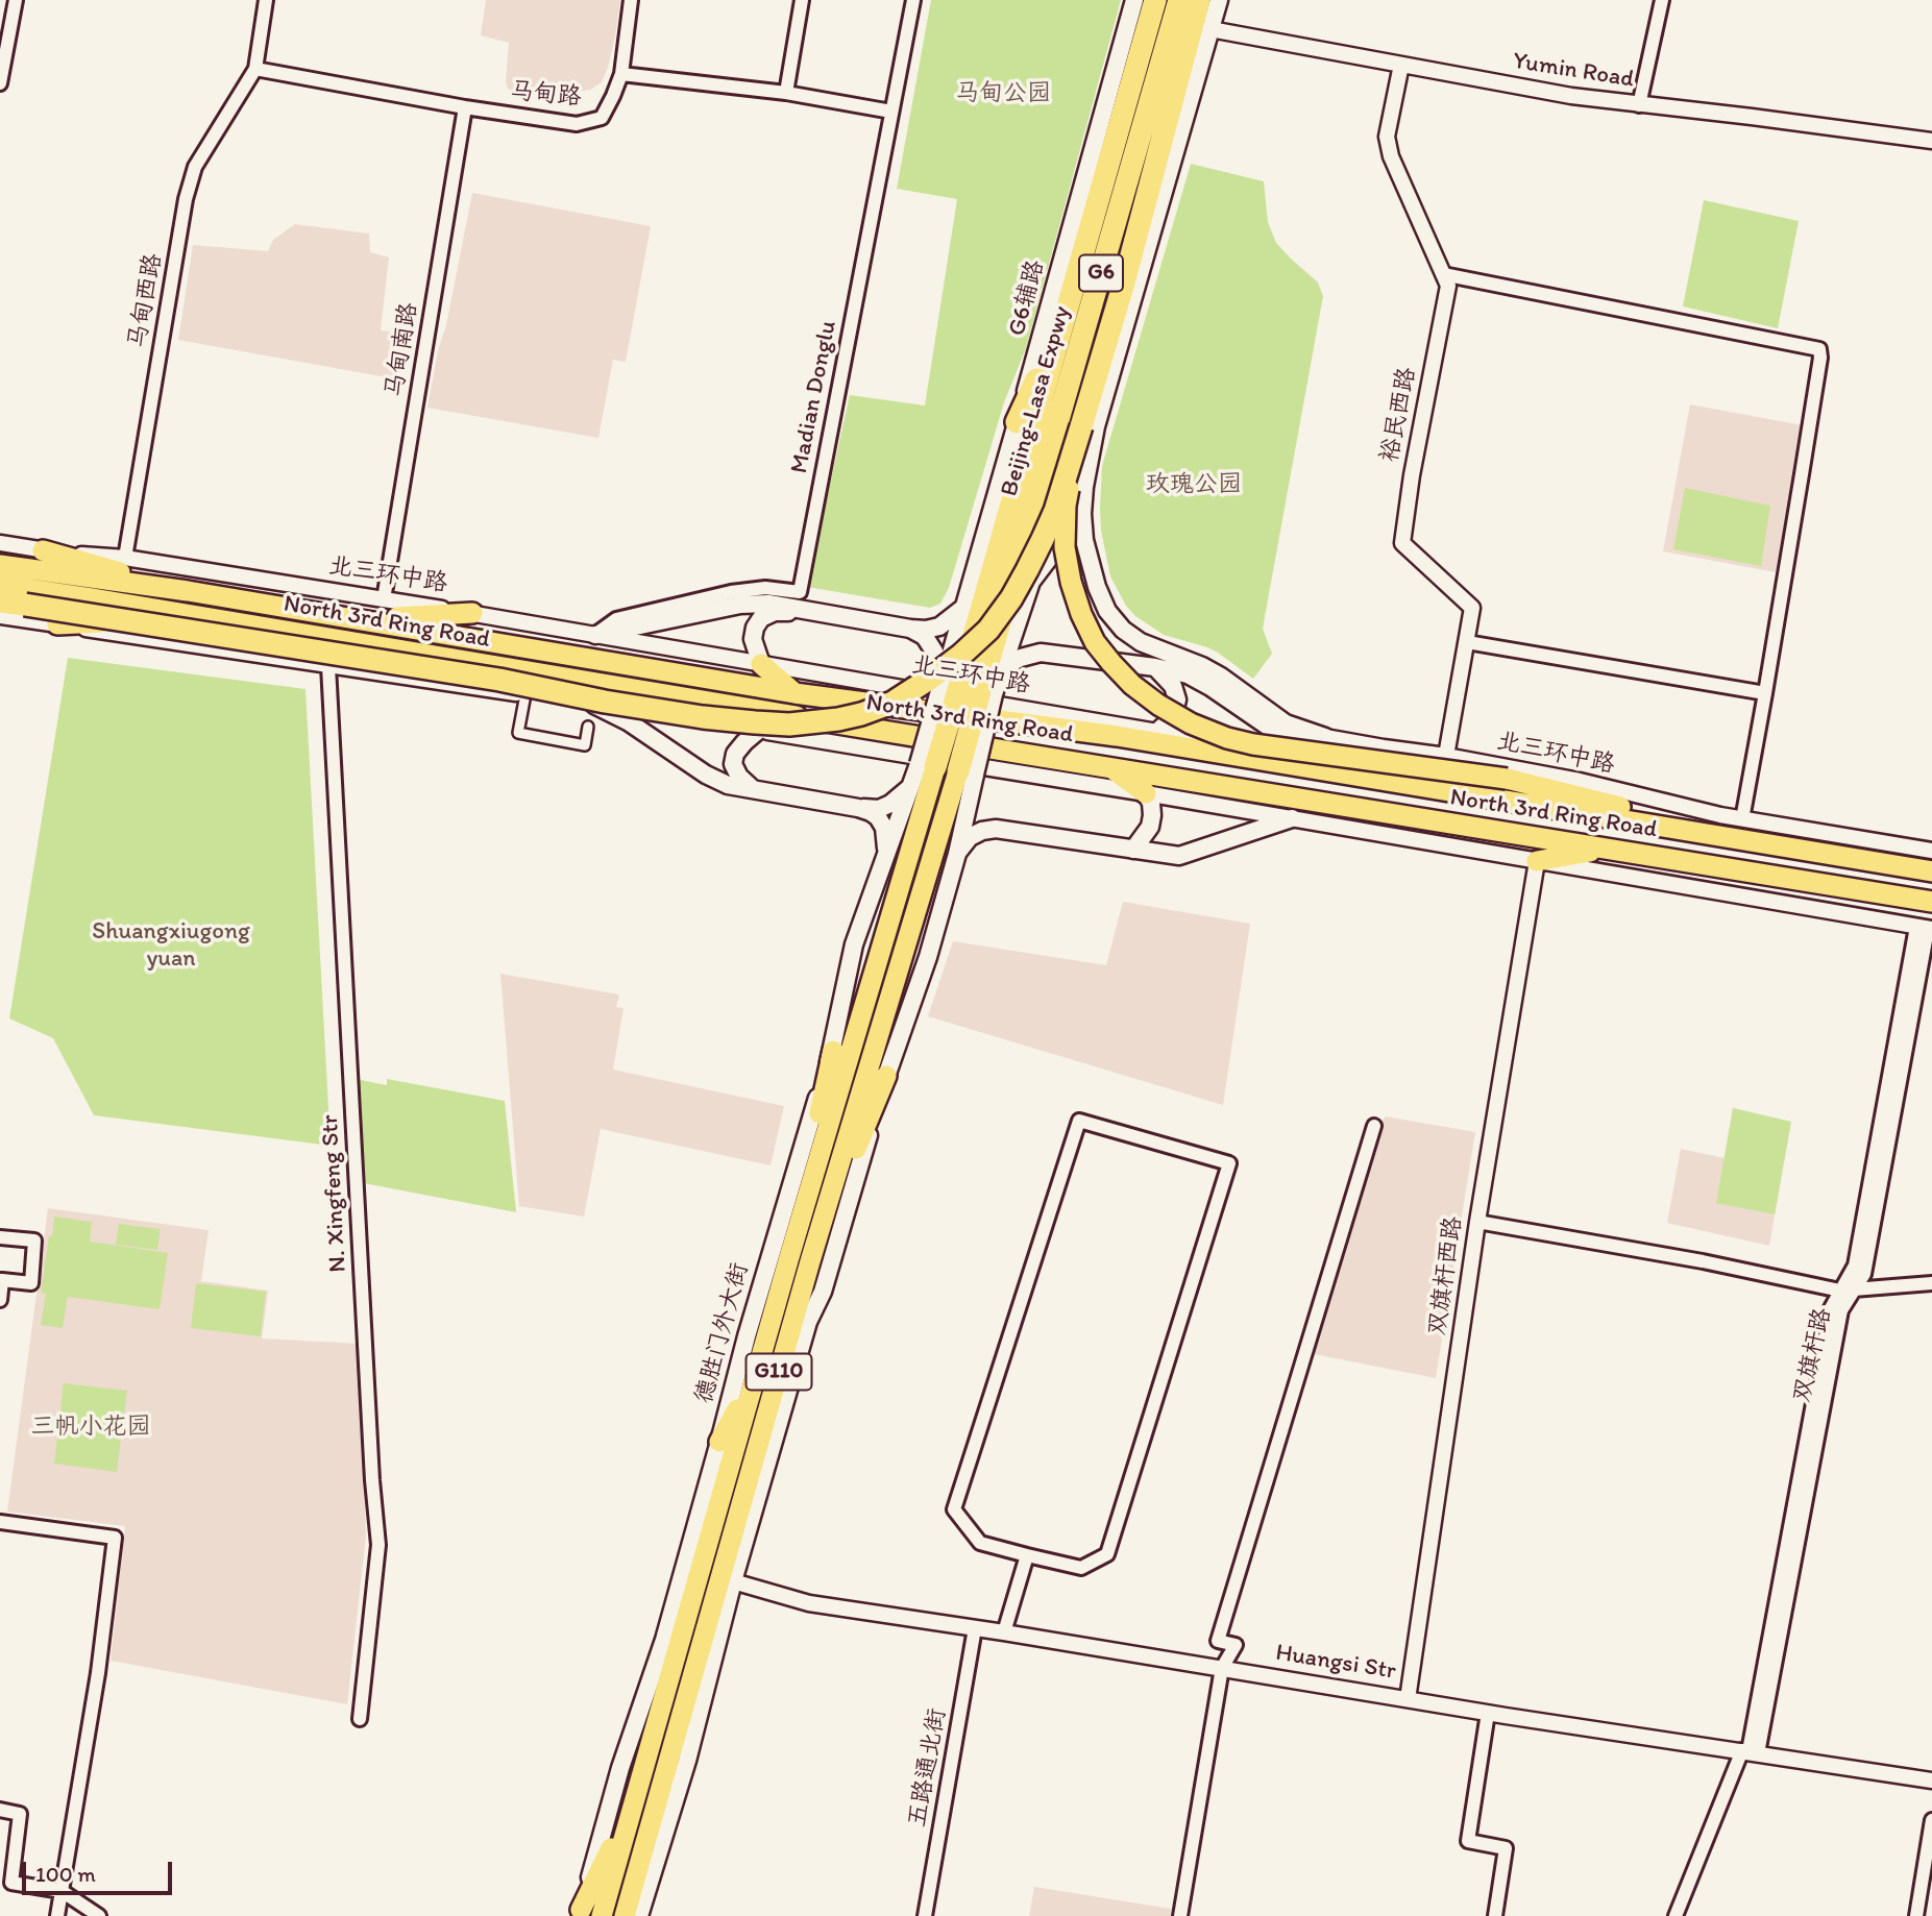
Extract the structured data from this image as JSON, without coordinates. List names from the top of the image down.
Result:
{
  "streets": {
    "highway": [
      "G6",
      "Beijing-Lasa Expwy",
      "North 3rd Ring Road",
      "德胜门外大街",
      "G110"
    ],
    "main road": ["G6辅路"],
    "street": [
      "Yumin Road",
      "马甸路",
      "马甸西路",
      "马甸南路",
      "Madian Donglu",
      "裕民西路",
      "北三环中路",
      "N. Xingfeng Str",
      "双旗杆西路",
      "Huangsi Str",
      "五路通北街"
    ]
  },
  "crossings": [
    ["Yumin Road", "裕民西路"],
    ["马甸路", "马甸西路"],
    ["马甸路", "马甸南路"],
    ["G6", "G6辅路"],
    ["G6", "Beijing-Lasa Expwy"],
    ["G6", "德胜门外大街"],
    ["G6辅路", "Beijing-Lasa Expwy"],
    ["马甸西路", "北三环中路"],
    ["马甸南路", "北三环中路"],
    ["Madian Donglu", "北三环中路"],
    ["裕民西路", "北三环中路"],
    ["北三环中路", "North 3rd Ring Road"],
    ["双旗杆西路", "Huangsi Str"],
    ["Huangsi Str", "五路通北街"]
  ],
  "parks": [
    "马甸公园",
    "玫瑰公园",
    "Shuangxiugong yuan",
    "三帆小花园"
  ],
  "scale_bar": "100 m"
}
